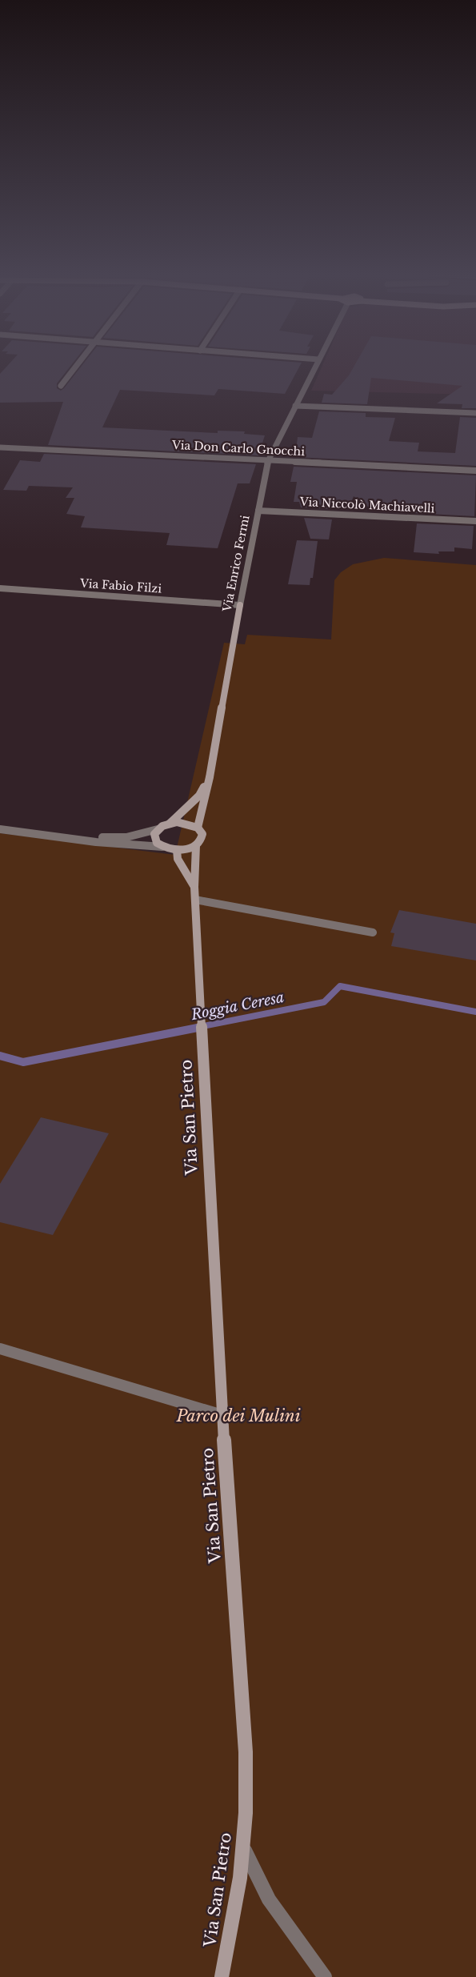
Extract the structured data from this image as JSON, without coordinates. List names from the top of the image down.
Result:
{
  "streets": {
    "street": [
      "Via Don Carlo Gnocchi",
      "Via Niccolò Machiavelli",
      "Via Enrico Fermi",
      "Via Fabio Filzi",
      "Via San Pietro"
    ]
  },
  "crossings": [
    ["Via Don Carlo Gnocchi", "Via Enrico Fermi"],
    ["Via Niccolò Machiavelli", "Via Enrico Fermi"],
    ["Via Enrico Fermi", "Via Fabio Filzi"],
    ["Via Enrico Fermi", "Via San Pietro"]
  ],
  "water": ["Roggia Ceresa"],
  "parks": ["Parco dei Mulini"]
}
